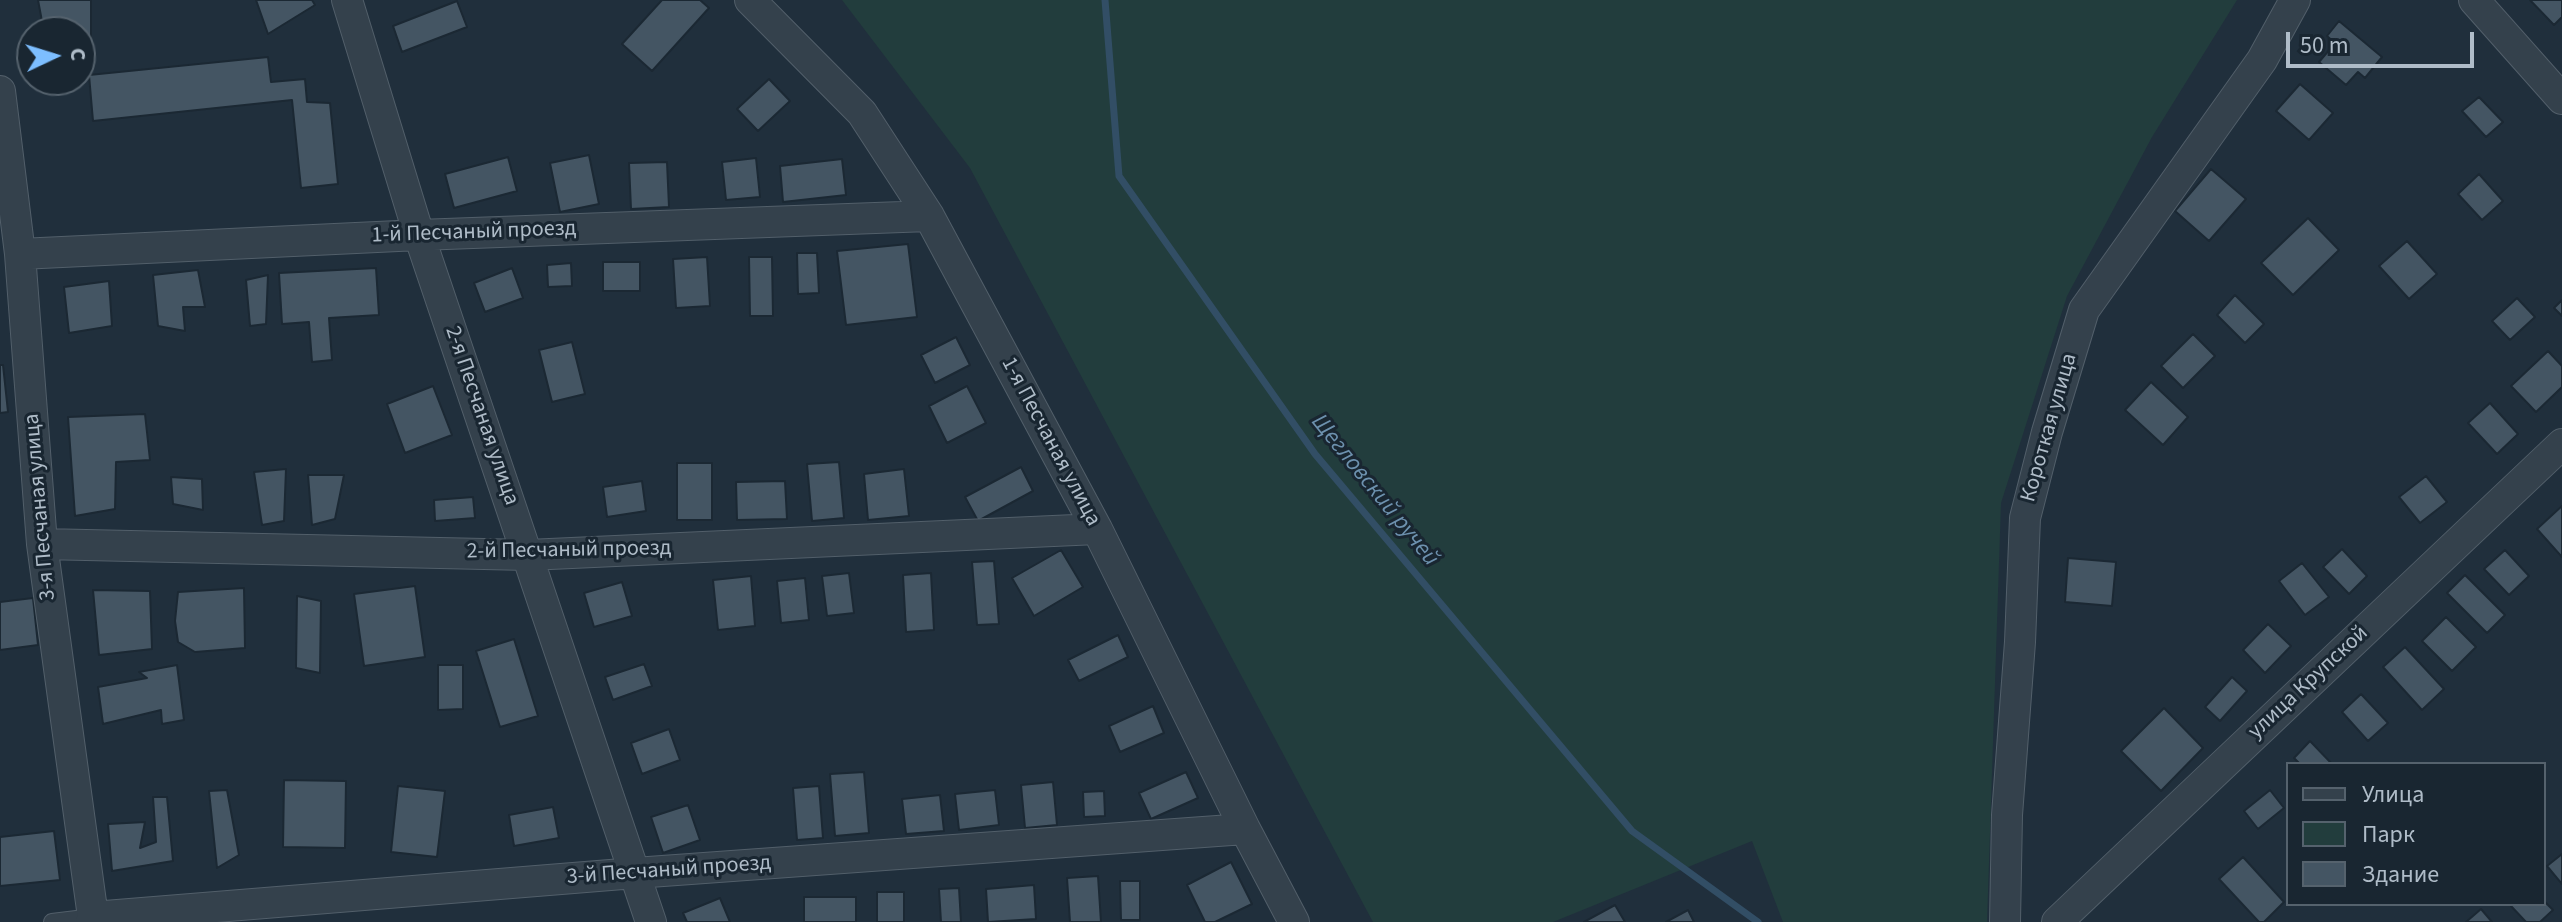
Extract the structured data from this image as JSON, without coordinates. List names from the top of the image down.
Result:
{
  "streets": {
    "street": [
      "1-й Песчаный проезд",
      "2-я Песчаная улица",
      "Короткая улица",
      "1-я Песчаная улица",
      "3-я Песчаная улица",
      "2-й Песчаный проезд",
      "улица Крупской",
      "3-й Песчаный проезд"
    ]
  },
  "crossings": [
    ["1-й Песчаный проезд", "2-я Песчаная улица"],
    ["1-й Песчаный проезд", "1-я Песчаная улица"],
    ["1-й Песчаный проезд", "3-я Песчаная улица"],
    ["2-я Песчаная улица", "2-й Песчаный проезд"],
    ["2-я Песчаная улица", "3-й Песчаный проезд"],
    ["1-я Песчаная улица", "2-й Песчаный проезд"],
    ["1-я Песчаная улица", "3-й Песчаный проезд"],
    ["3-я Песчаная улица", "2-й Песчаный проезд"],
    ["3-я Песчаная улица", "3-й Песчаный проезд"]
  ],
  "water": ["Щегловский ручей"],
  "legend": ["Улица", "Парк", "Здание"],
  "scale_bar": "50 m",
  "north": "right"
}
